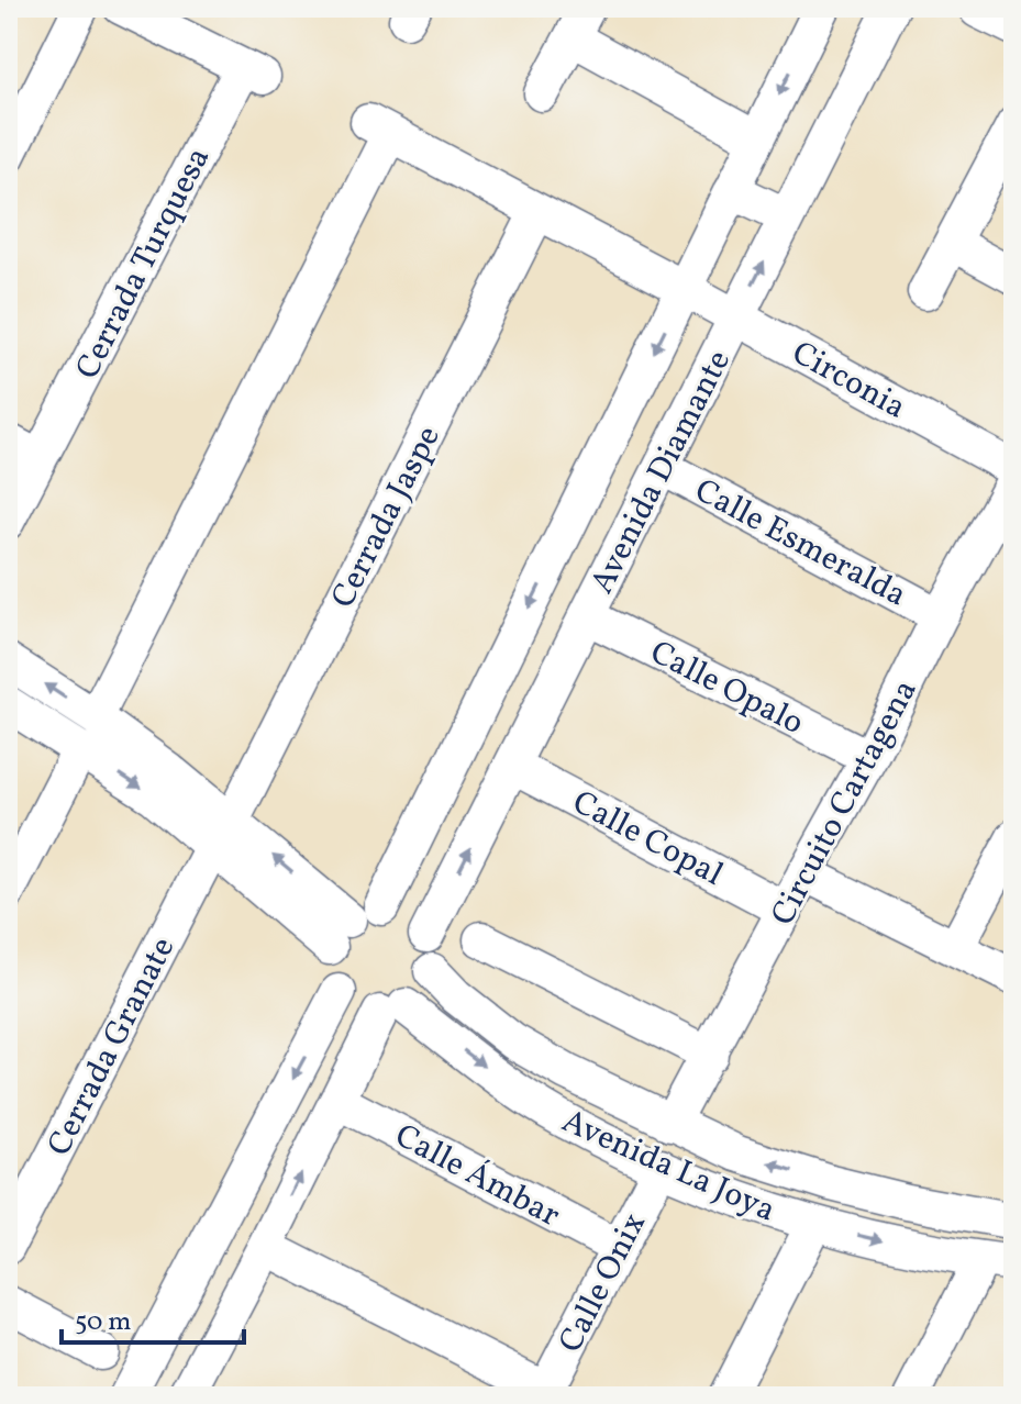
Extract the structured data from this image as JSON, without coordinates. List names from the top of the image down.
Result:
{
  "streets": {
    "street": [
      "Cerrada Turquesa",
      "Circonia",
      "Avenida Diamante",
      "Cerrada Jaspe",
      "Calle Esmeralda",
      "Calle Opalo",
      "Circuito Cartagena",
      "Calle Copal",
      "Cerrada Granate",
      "Avenida La Joya",
      "Calle Ámbar",
      "Calle Onix"
    ]
  },
  "crossings": [
    ["Circonia", "Avenida Diamante"],
    ["Avenida Diamante", "Calle Esmeralda"],
    ["Avenida Diamante", "Calle Opalo"],
    ["Avenida Diamante", "Calle Copal"],
    ["Avenida Diamante", "Avenida La Joya"],
    ["Cerrada Jaspe", "Cerrada Granate"],
    ["Calle Esmeralda", "Circuito Cartagena"],
    ["Calle Opalo", "Circuito Cartagena"],
    ["Circuito Cartagena", "Calle Copal"],
    ["Circuito Cartagena", "Avenida La Joya"],
    ["Avenida La Joya", "Calle Onix"],
    ["Calle Ámbar", "Calle Onix"]
  ],
  "scale_bar": "50 m"
}
